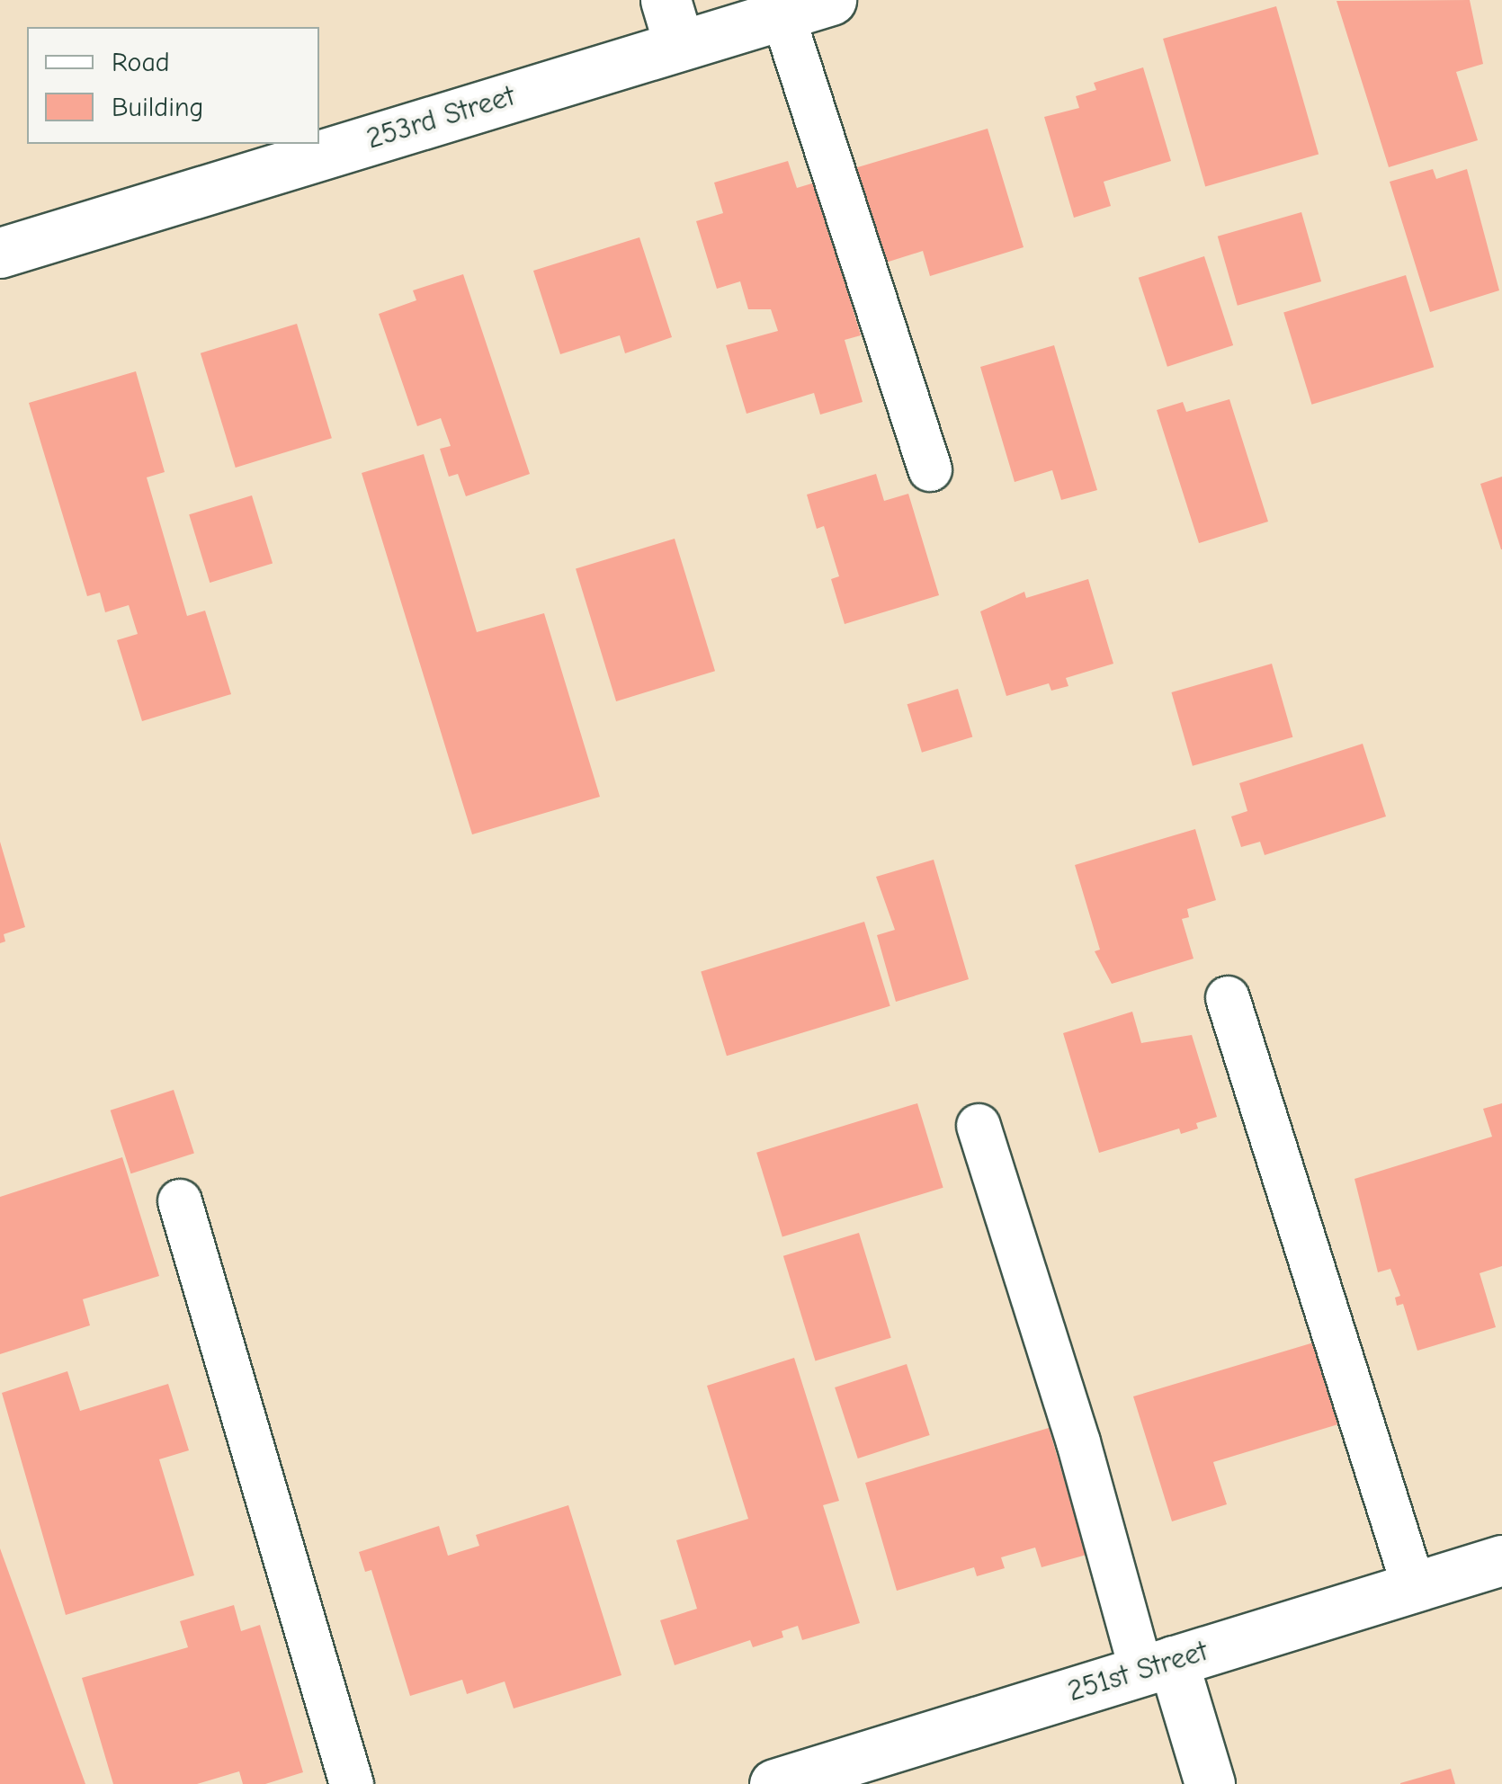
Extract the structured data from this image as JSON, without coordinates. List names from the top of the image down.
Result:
{
  "streets": {
    "street": ["253rd Street", "251st Street"]
  },
  "legend": ["Road", "Building"]
}
